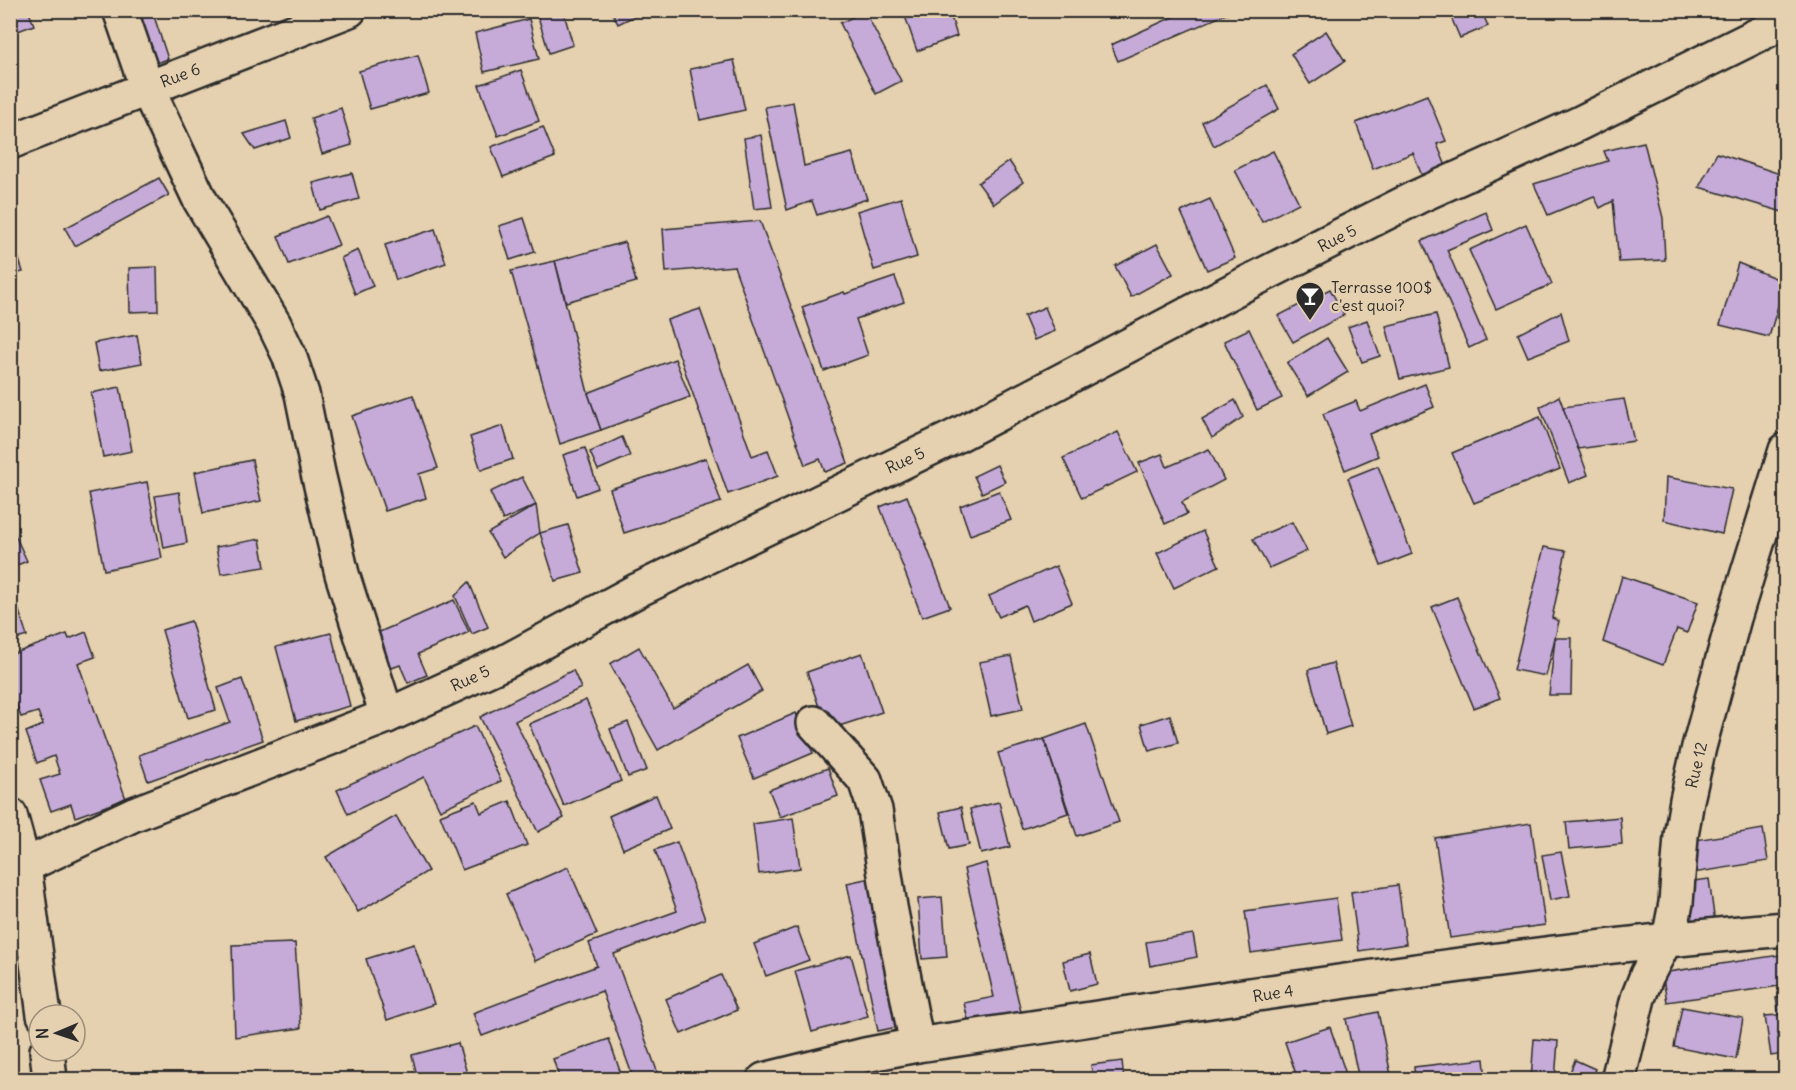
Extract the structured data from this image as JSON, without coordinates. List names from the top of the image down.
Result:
{
  "streets": {
    "street": [
      "Rue 6",
      "Rue 5",
      "Rue 12",
      "Rue 4"
    ]
  },
  "crossings": [
    ["Rue 12", "Rue 4"]
  ],
  "places": {
    "bar": ["Terrasse 100$ c'est quoi?"]
  },
  "north": "left"
}
